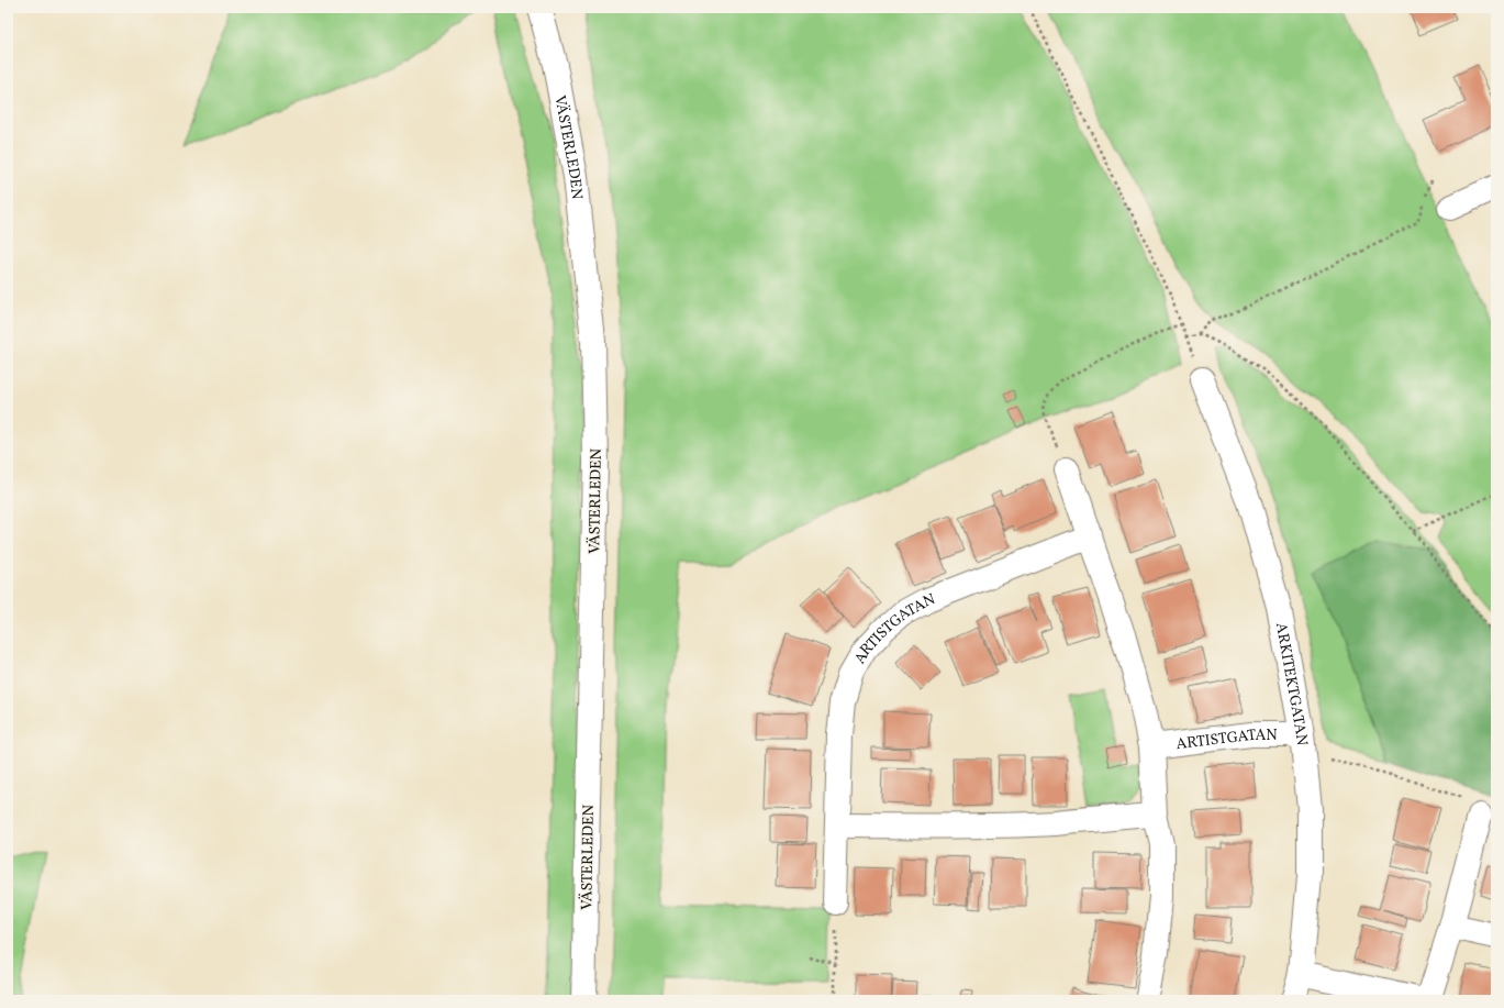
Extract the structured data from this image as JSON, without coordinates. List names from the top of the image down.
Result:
{
  "streets": {
    "street": ["VÄSTERLEDEN", "ARTISTGATAN", "ARKITEKTGATAN"]
  },
  "crossings": [
    ["ARTISTGATAN", "ARKITEKTGATAN"]
  ]
}
